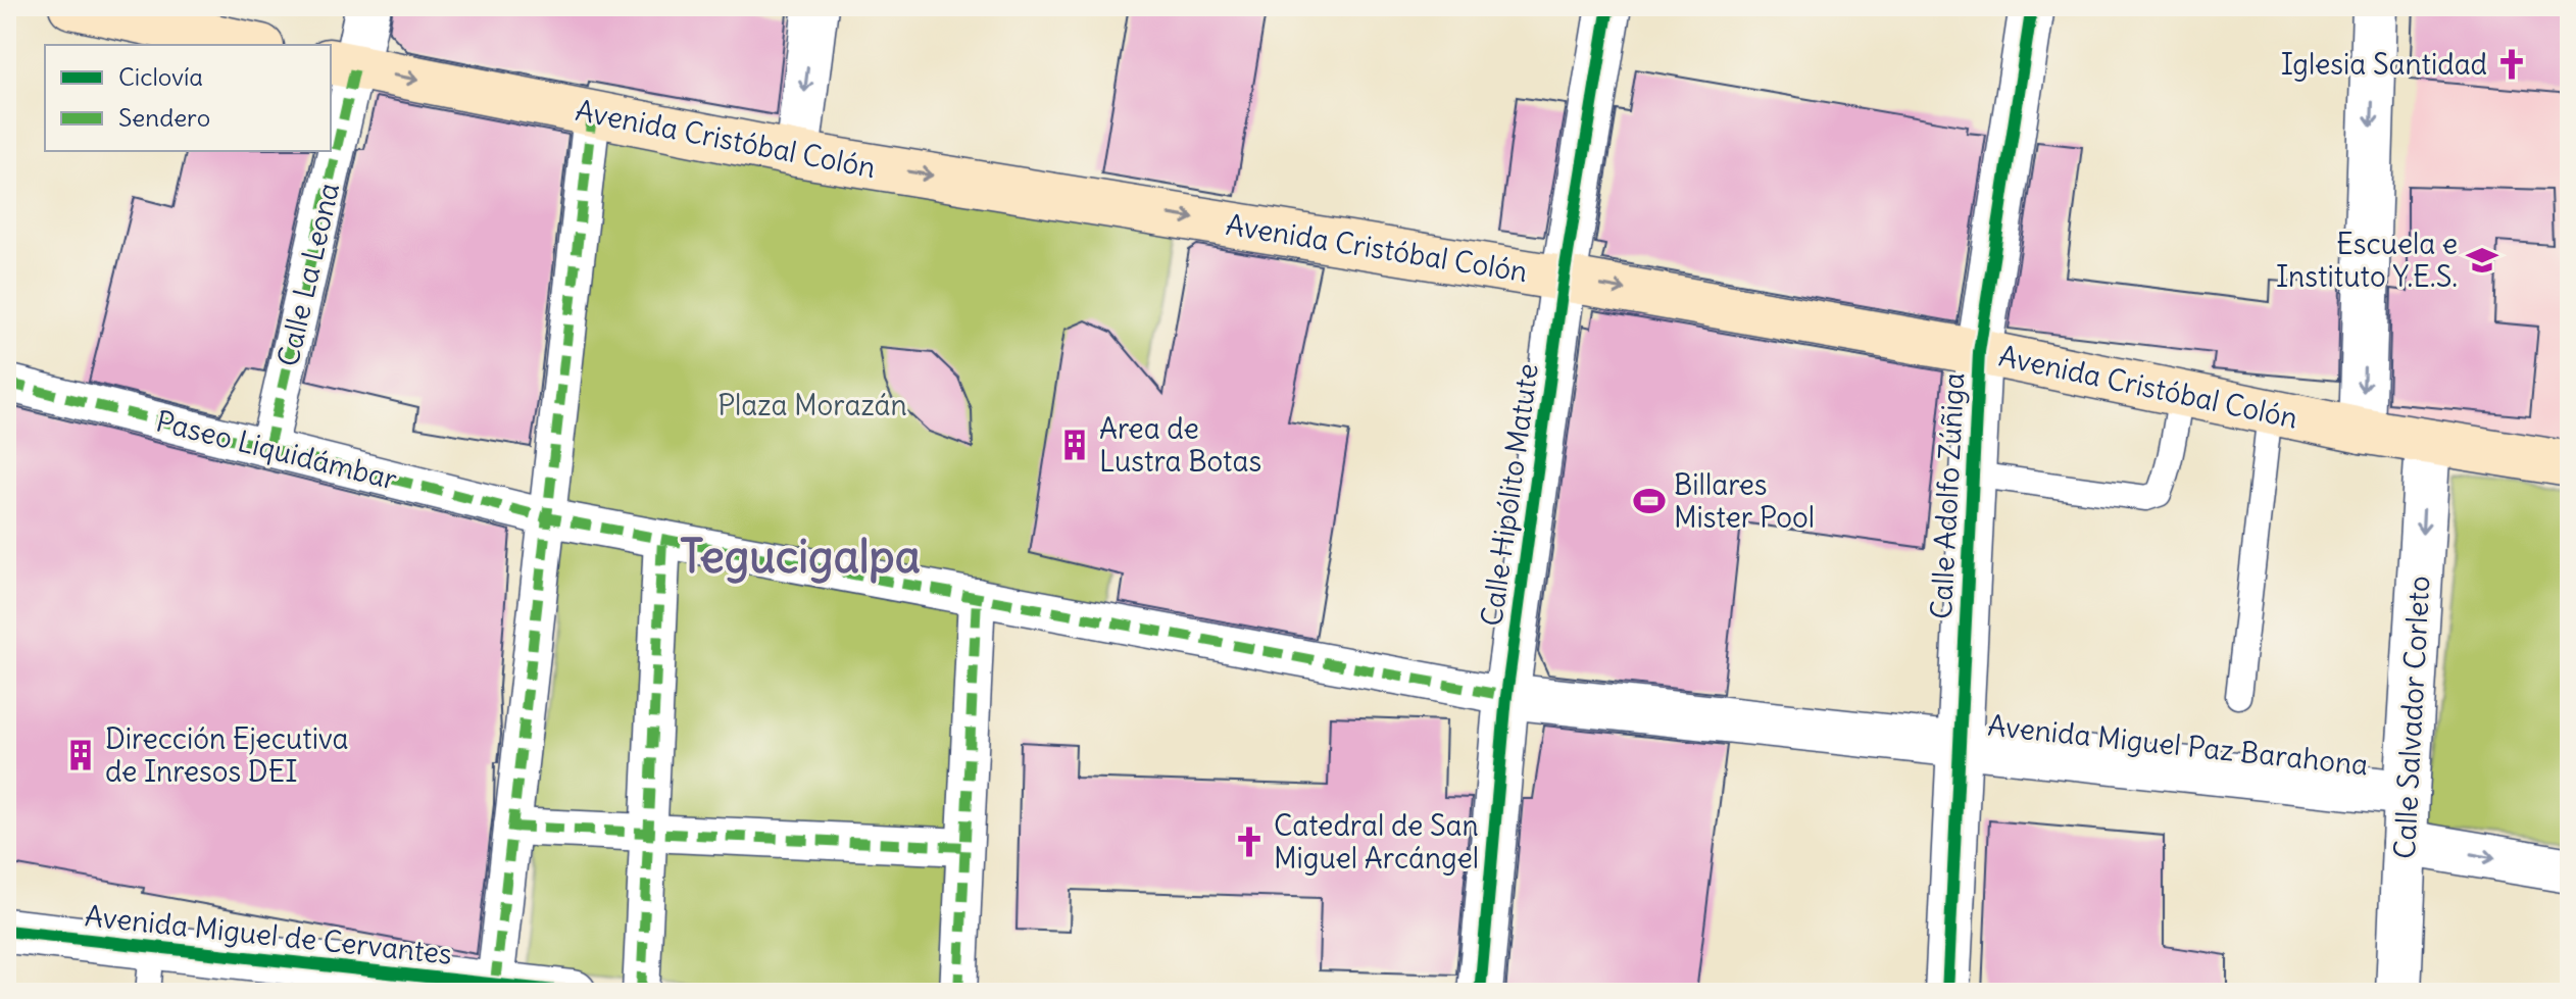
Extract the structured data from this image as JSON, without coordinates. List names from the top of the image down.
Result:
{
  "streets": {
    "main road": ["Avenida Cristóbal Colón"],
    "street": [
      "Calle La Leona",
      "Paseo Liquidámbar",
      "Calle Hipólito Matute",
      "Calle Adolfo Zúñiga",
      "Calle Salvador Corleto",
      "Avenida Miguel Paz Barahona",
      "Avenida Miguel de Cervantes"
    ]
  },
  "crossings": [
    ["Avenida Cristóbal Colón", "Calle La Leona"],
    ["Avenida Cristóbal Colón", "Calle Hipólito Matute"],
    ["Avenida Cristóbal Colón", "Calle Adolfo Zúñiga"],
    ["Avenida Cristóbal Colón", "Calle Salvador Corleto"],
    ["Calle La Leona", "Paseo Liquidámbar"],
    ["Paseo Liquidámbar", "Calle Hipólito Matute"],
    ["Paseo Liquidámbar", "Avenida Miguel Paz Barahona"],
    ["Calle Hipólito Matute", "Avenida Miguel Paz Barahona"],
    ["Calle Adolfo Zúñiga", "Avenida Miguel Paz Barahona"],
    ["Calle Salvador Corleto", "Avenida Miguel Paz Barahona"]
  ],
  "one_way": ["Avenida Cristóbal Colón", "Calle Salvador Corleto"],
  "districts": ["Tegucigalpa"],
  "parks": ["Plaza Morazán"],
  "places": {
    "church": ["Iglesia Santidad", "Catedral de San Miguel Arcángel"],
    "school or university": ["Escuela e Instituto Y.E.S."],
    "building": ["Area de Lustra Botas", "Dirección Ejecutiva de Inresos DEI"],
    "sports": ["Billares Mister Pool"]
  },
  "legend": ["Ciclovía", "Sendero"]
}
